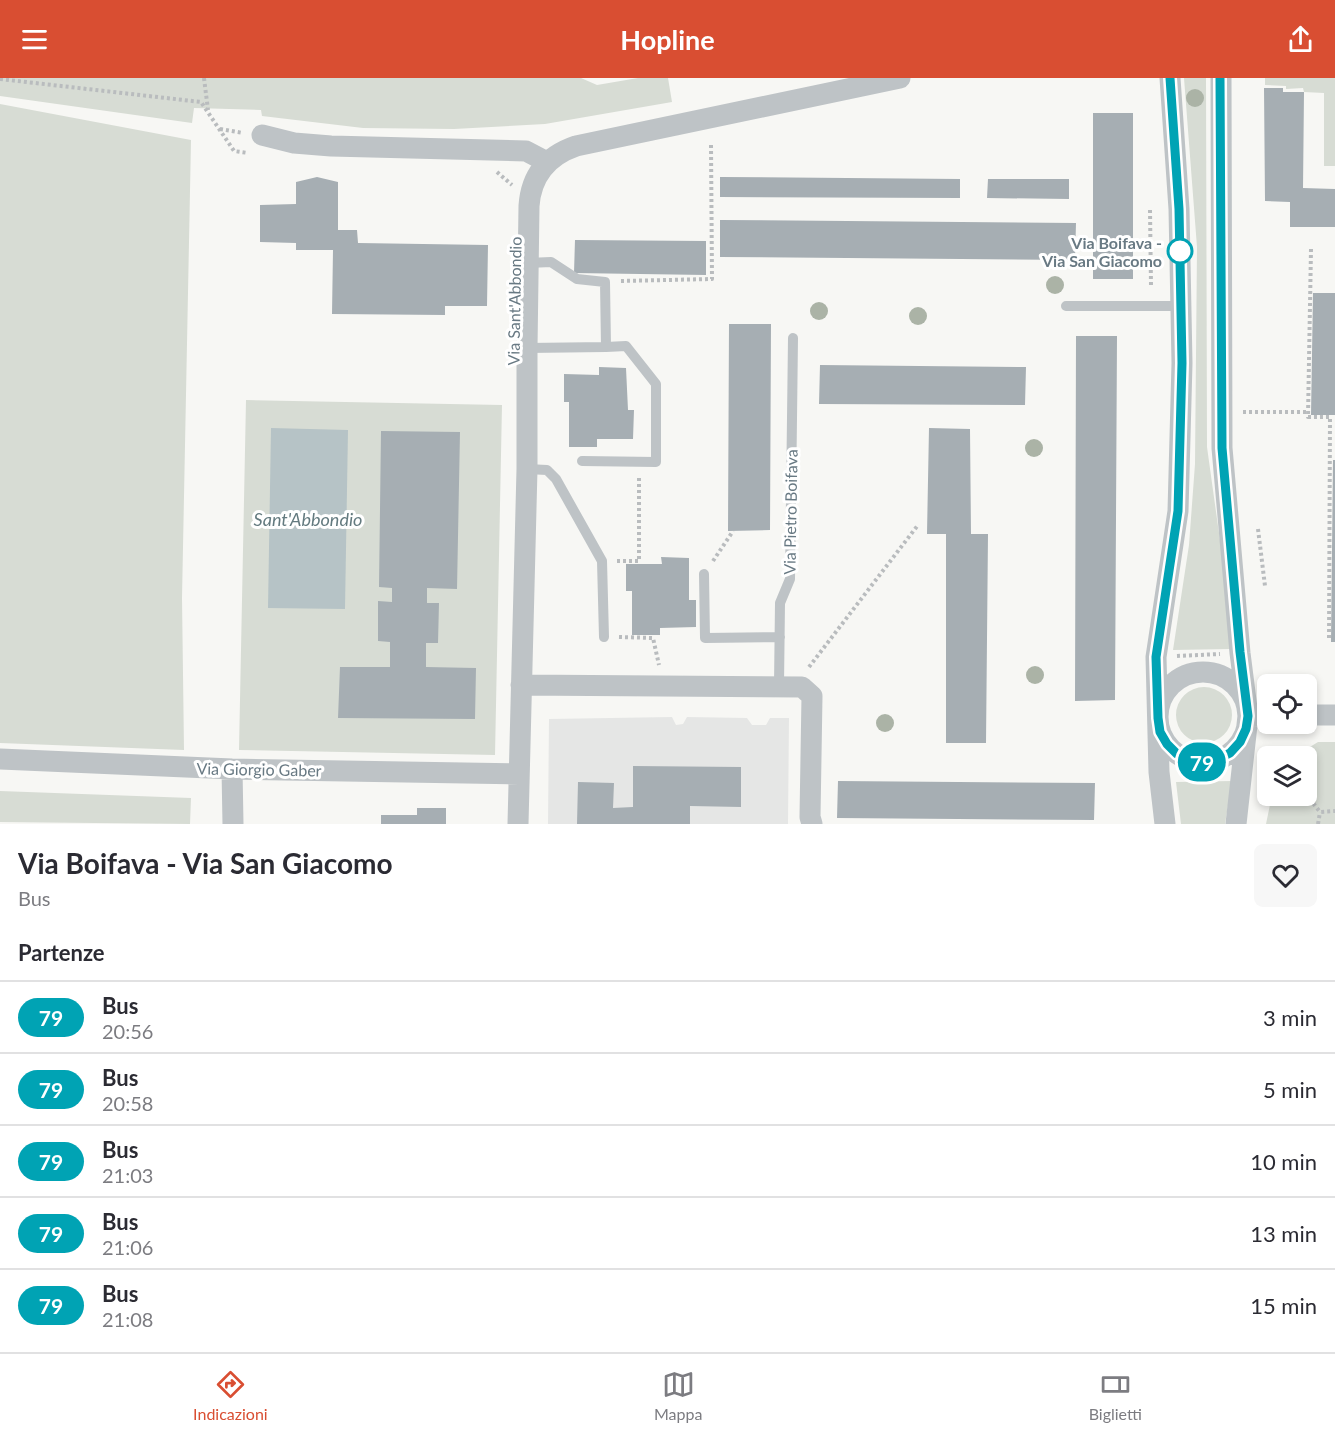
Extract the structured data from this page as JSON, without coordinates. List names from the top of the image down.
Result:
{
  "streets": {
    "street": ["Via Sant'Abbondio", "Via Giorgio Gaber"],
    "lane": ["Via Pietro Boifava"]
  },
  "crossings": [
    ["Via Sant'Abbondio", "Via Giorgio Gaber"]
  ],
  "water": ["Sant'Abbondio"],
  "places": ["Via Boifava - Via San Giacomo"],
  "lines": ["bus line 79"],
  "page": {
    "header": "Hopline",
    "on_map": "79",
    "heading": [
      ["Via Boifava - Via San Giacomo", "Bus"],
      "Partenze"
    ],
    "list": [
      {
        "mark": "79",
        "name": "Bus",
        "note": "20:56",
        "value": "3 min"
      },
      {
        "mark": "79",
        "name": "Bus",
        "note": "20:58",
        "value": "5 min"
      },
      {
        "mark": "79",
        "name": "Bus",
        "note": "21:03",
        "value": "10 min"
      },
      {
        "mark": "79",
        "name": "Bus",
        "note": "21:06",
        "value": "13 min"
      },
      {
        "mark": "79",
        "name": "Bus",
        "note": "21:08",
        "value": "15 min"
      }
    ],
    "tabs": ["Indicazioni", "Mappa", "Biglietti"]
  }
}
